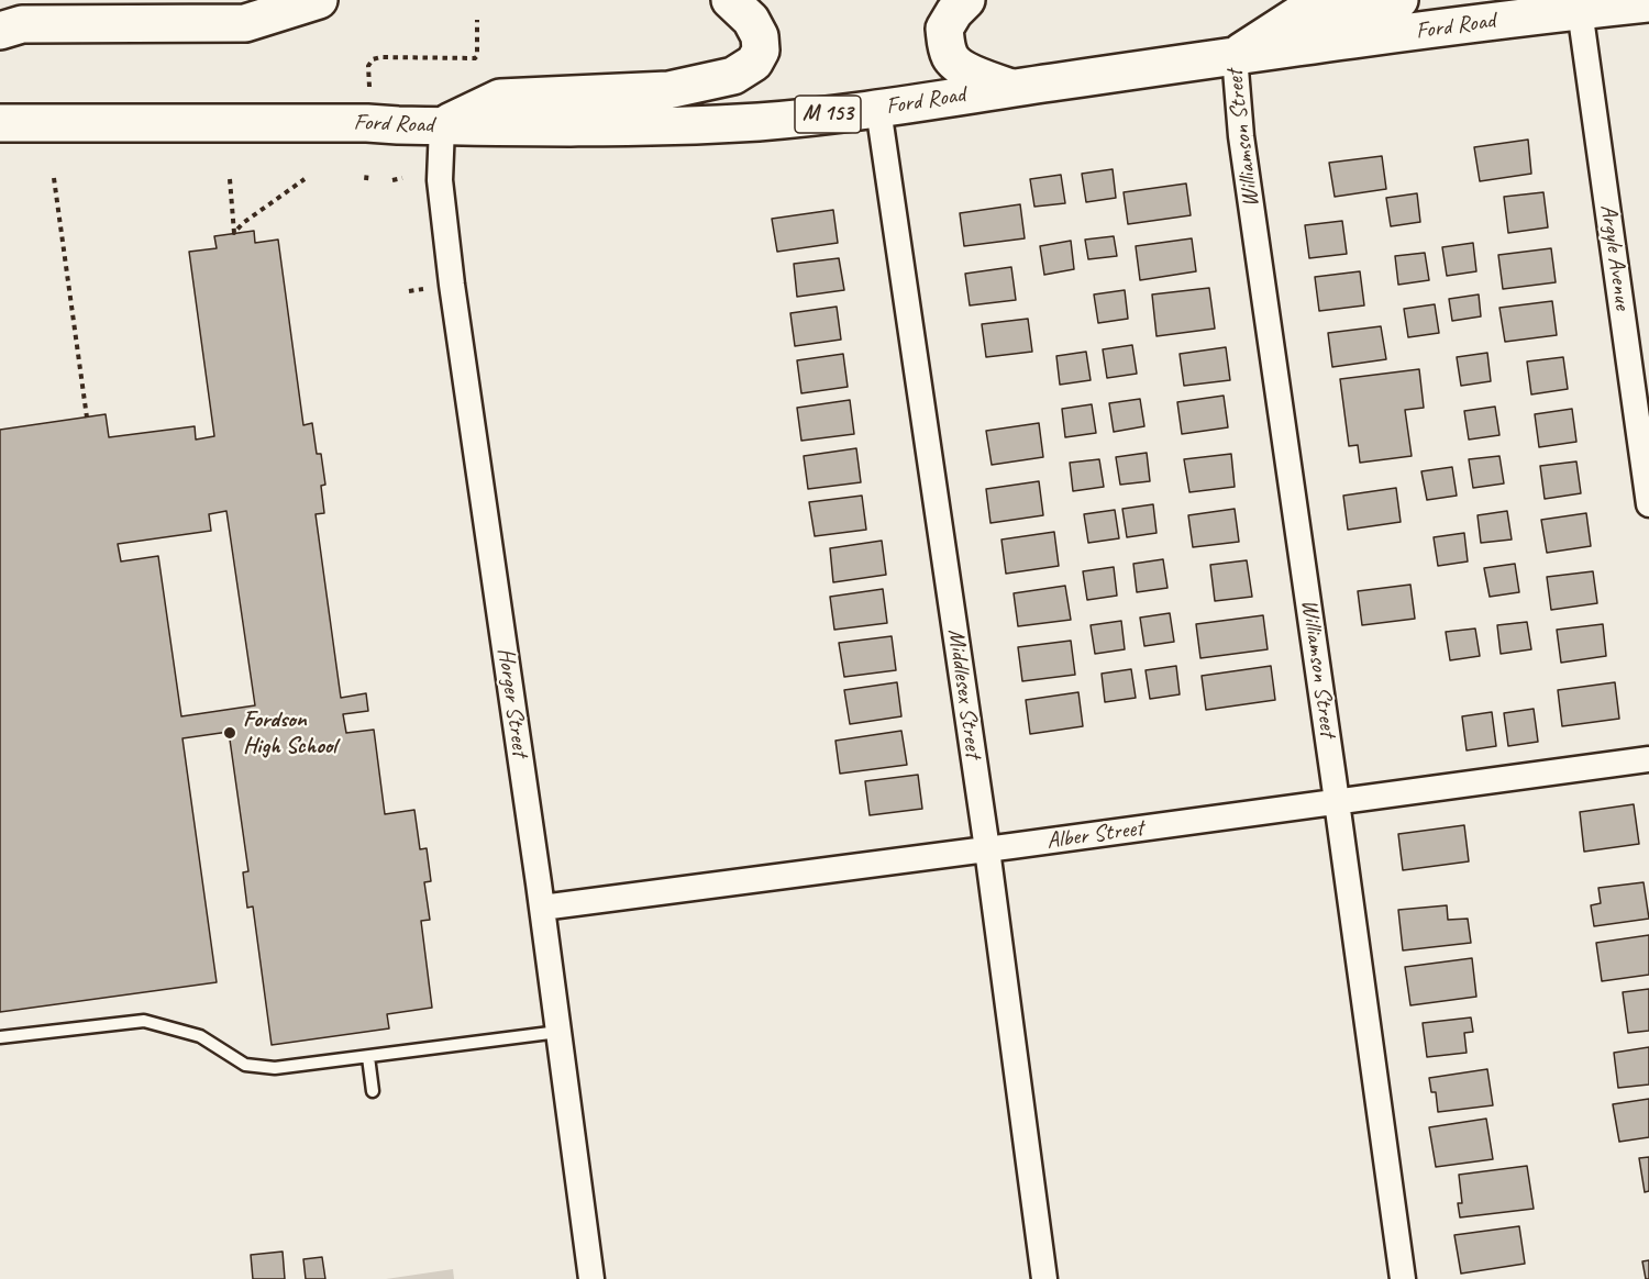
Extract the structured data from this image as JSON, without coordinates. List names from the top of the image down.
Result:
{
  "streets": {
    "main road": ["Ford Road", "M 153"],
    "street": [
      "Williamson Street",
      "Argyle Avenue",
      "Middlesex Street",
      "Horger Street",
      "Alber Street"
    ]
  },
  "crossings": [
    ["Ford Road", "Williamson Street"],
    ["Ford Road", "Argyle Avenue"],
    ["Ford Road", "Middlesex Street"],
    ["Ford Road", "Horger Street"],
    ["Williamson Street", "Alber Street"],
    ["Middlesex Street", "Alber Street"],
    ["Horger Street", "Alber Street"]
  ],
  "places": ["Fordson High School"]
}
